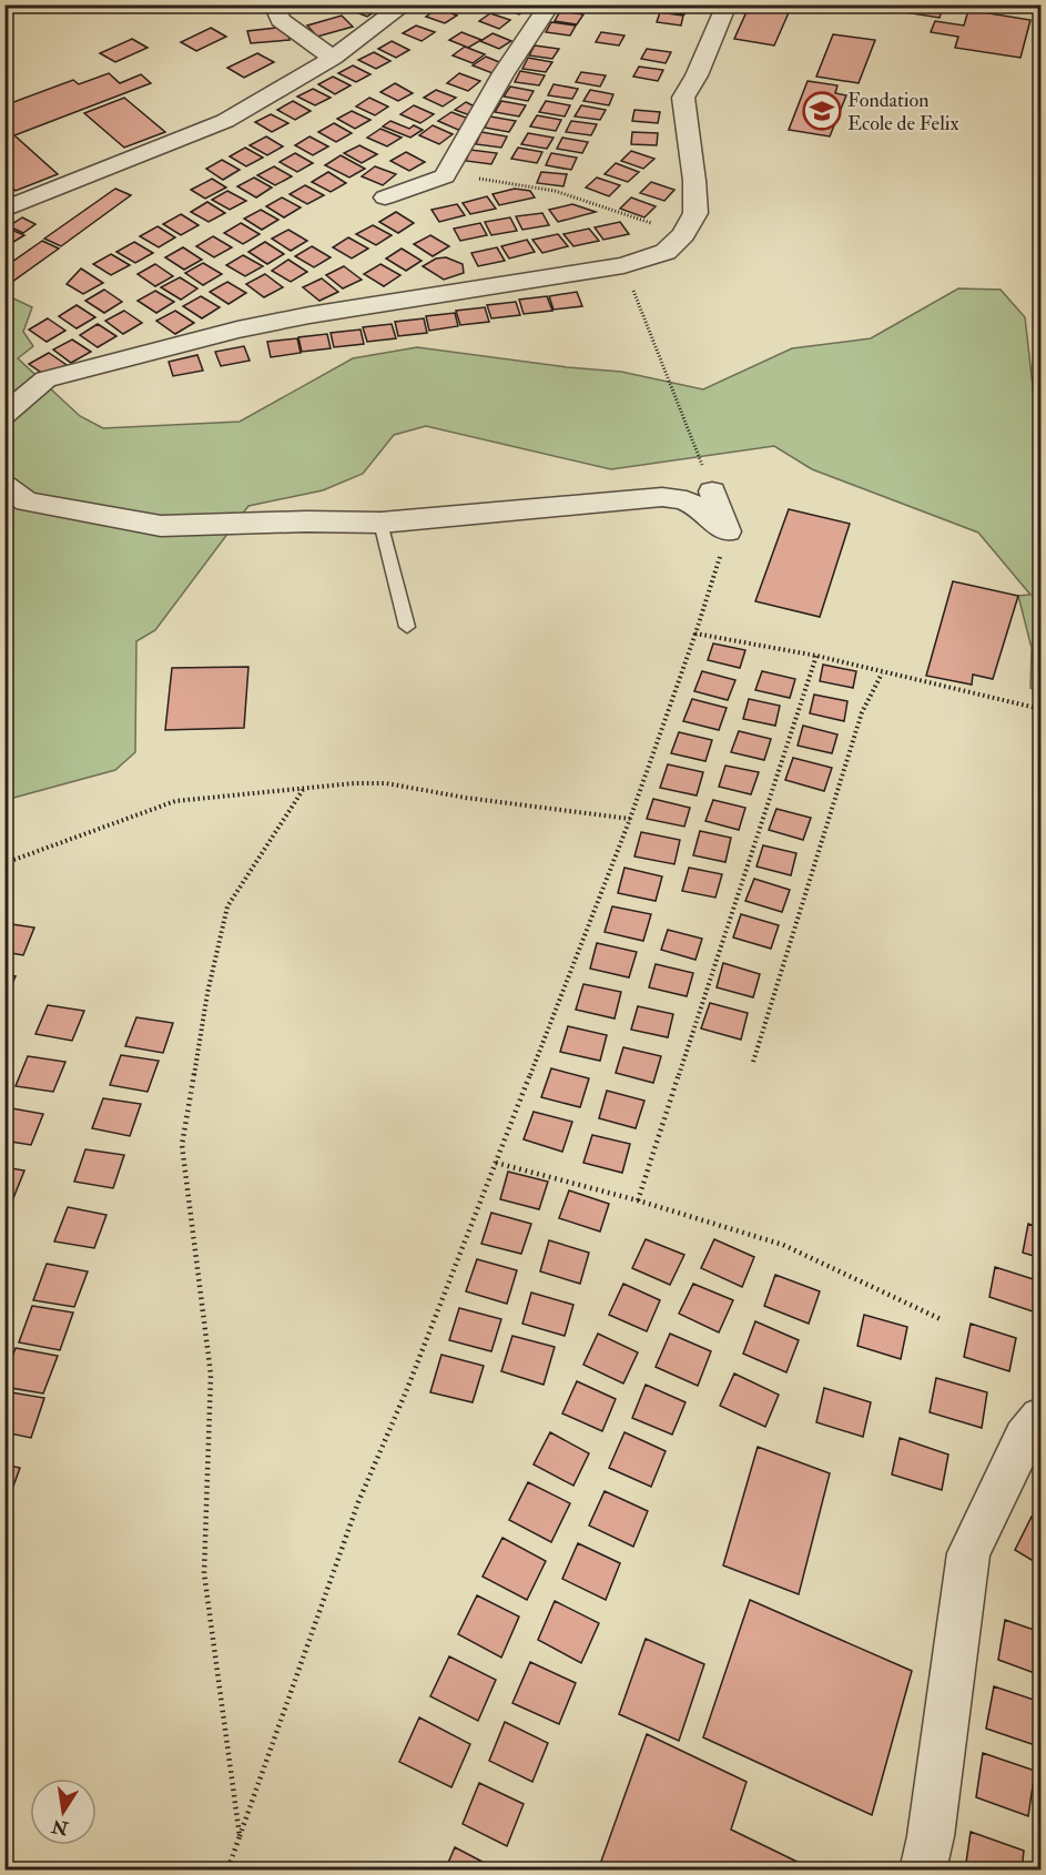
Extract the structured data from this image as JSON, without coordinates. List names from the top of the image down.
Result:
{
  "places": {
    "school or university": ["Fondation Ecole de Felix"]
  },
  "north": "bottom"
}
